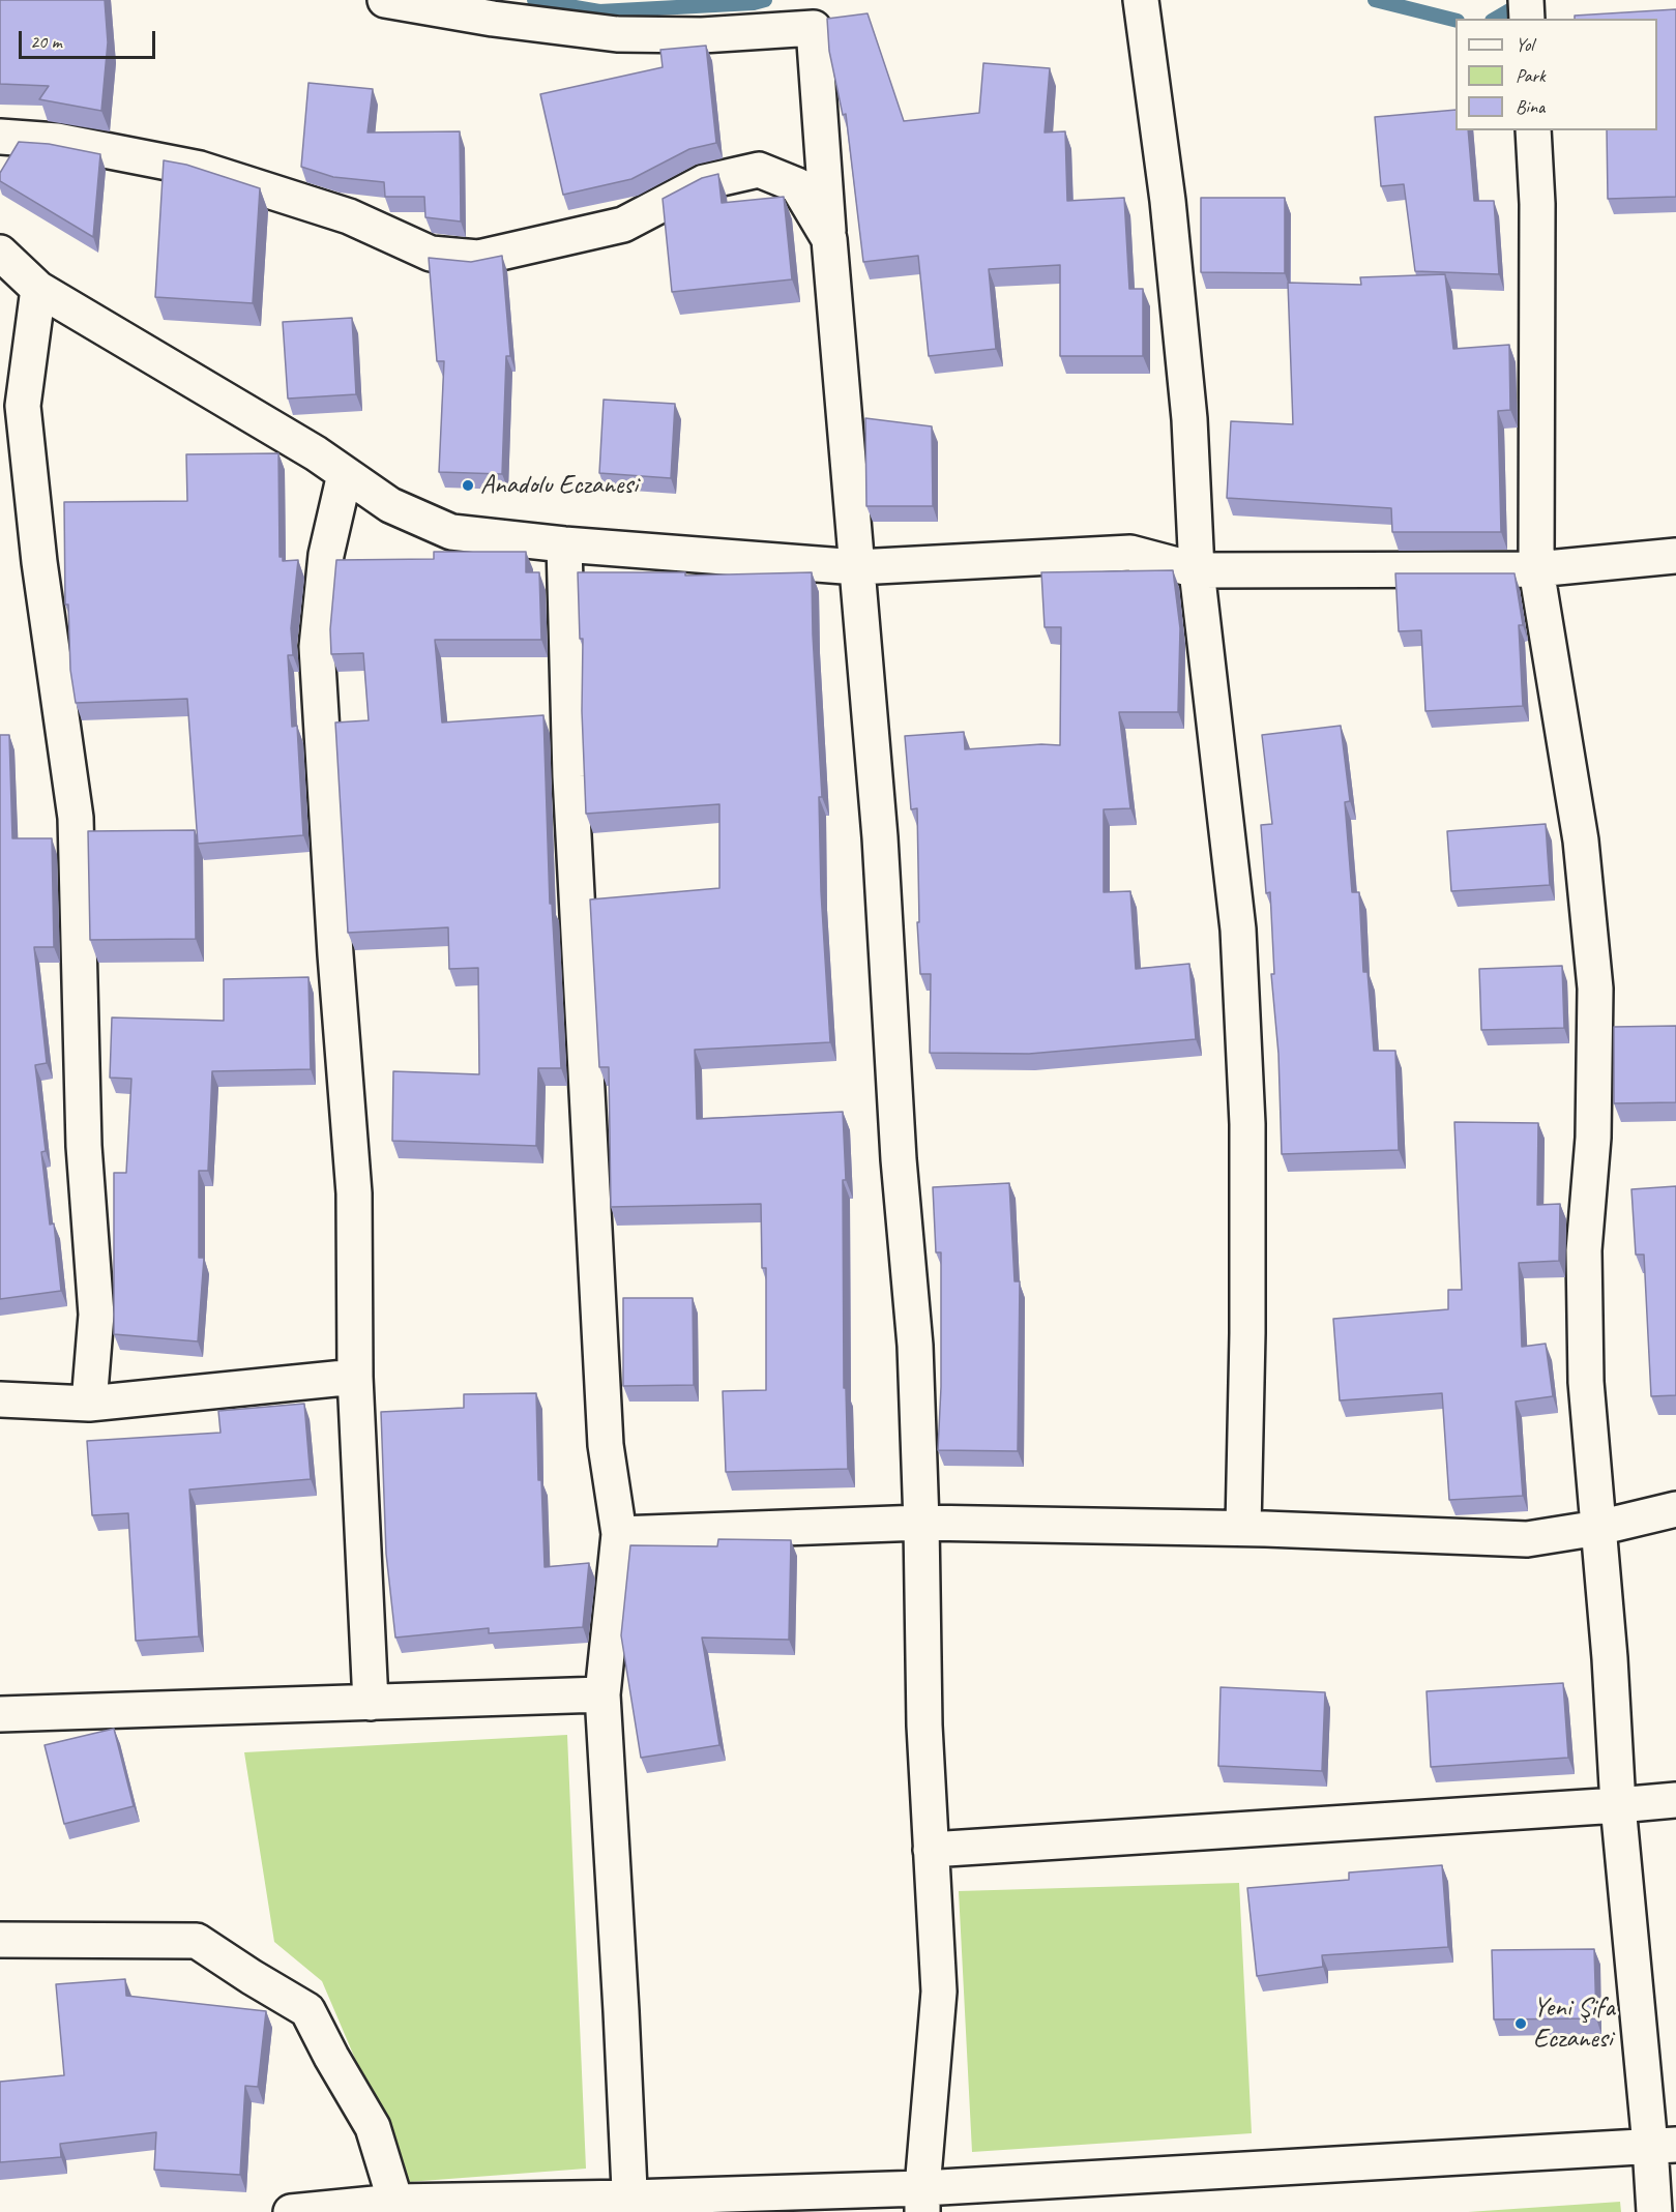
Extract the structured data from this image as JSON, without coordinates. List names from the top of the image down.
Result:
{
  "places": ["Anadolu Eczanesi", "Yeni Şifa Eczanesi"],
  "legend": ["Yol", "Park", "Bina"],
  "scale_bar": "20 m"
}
